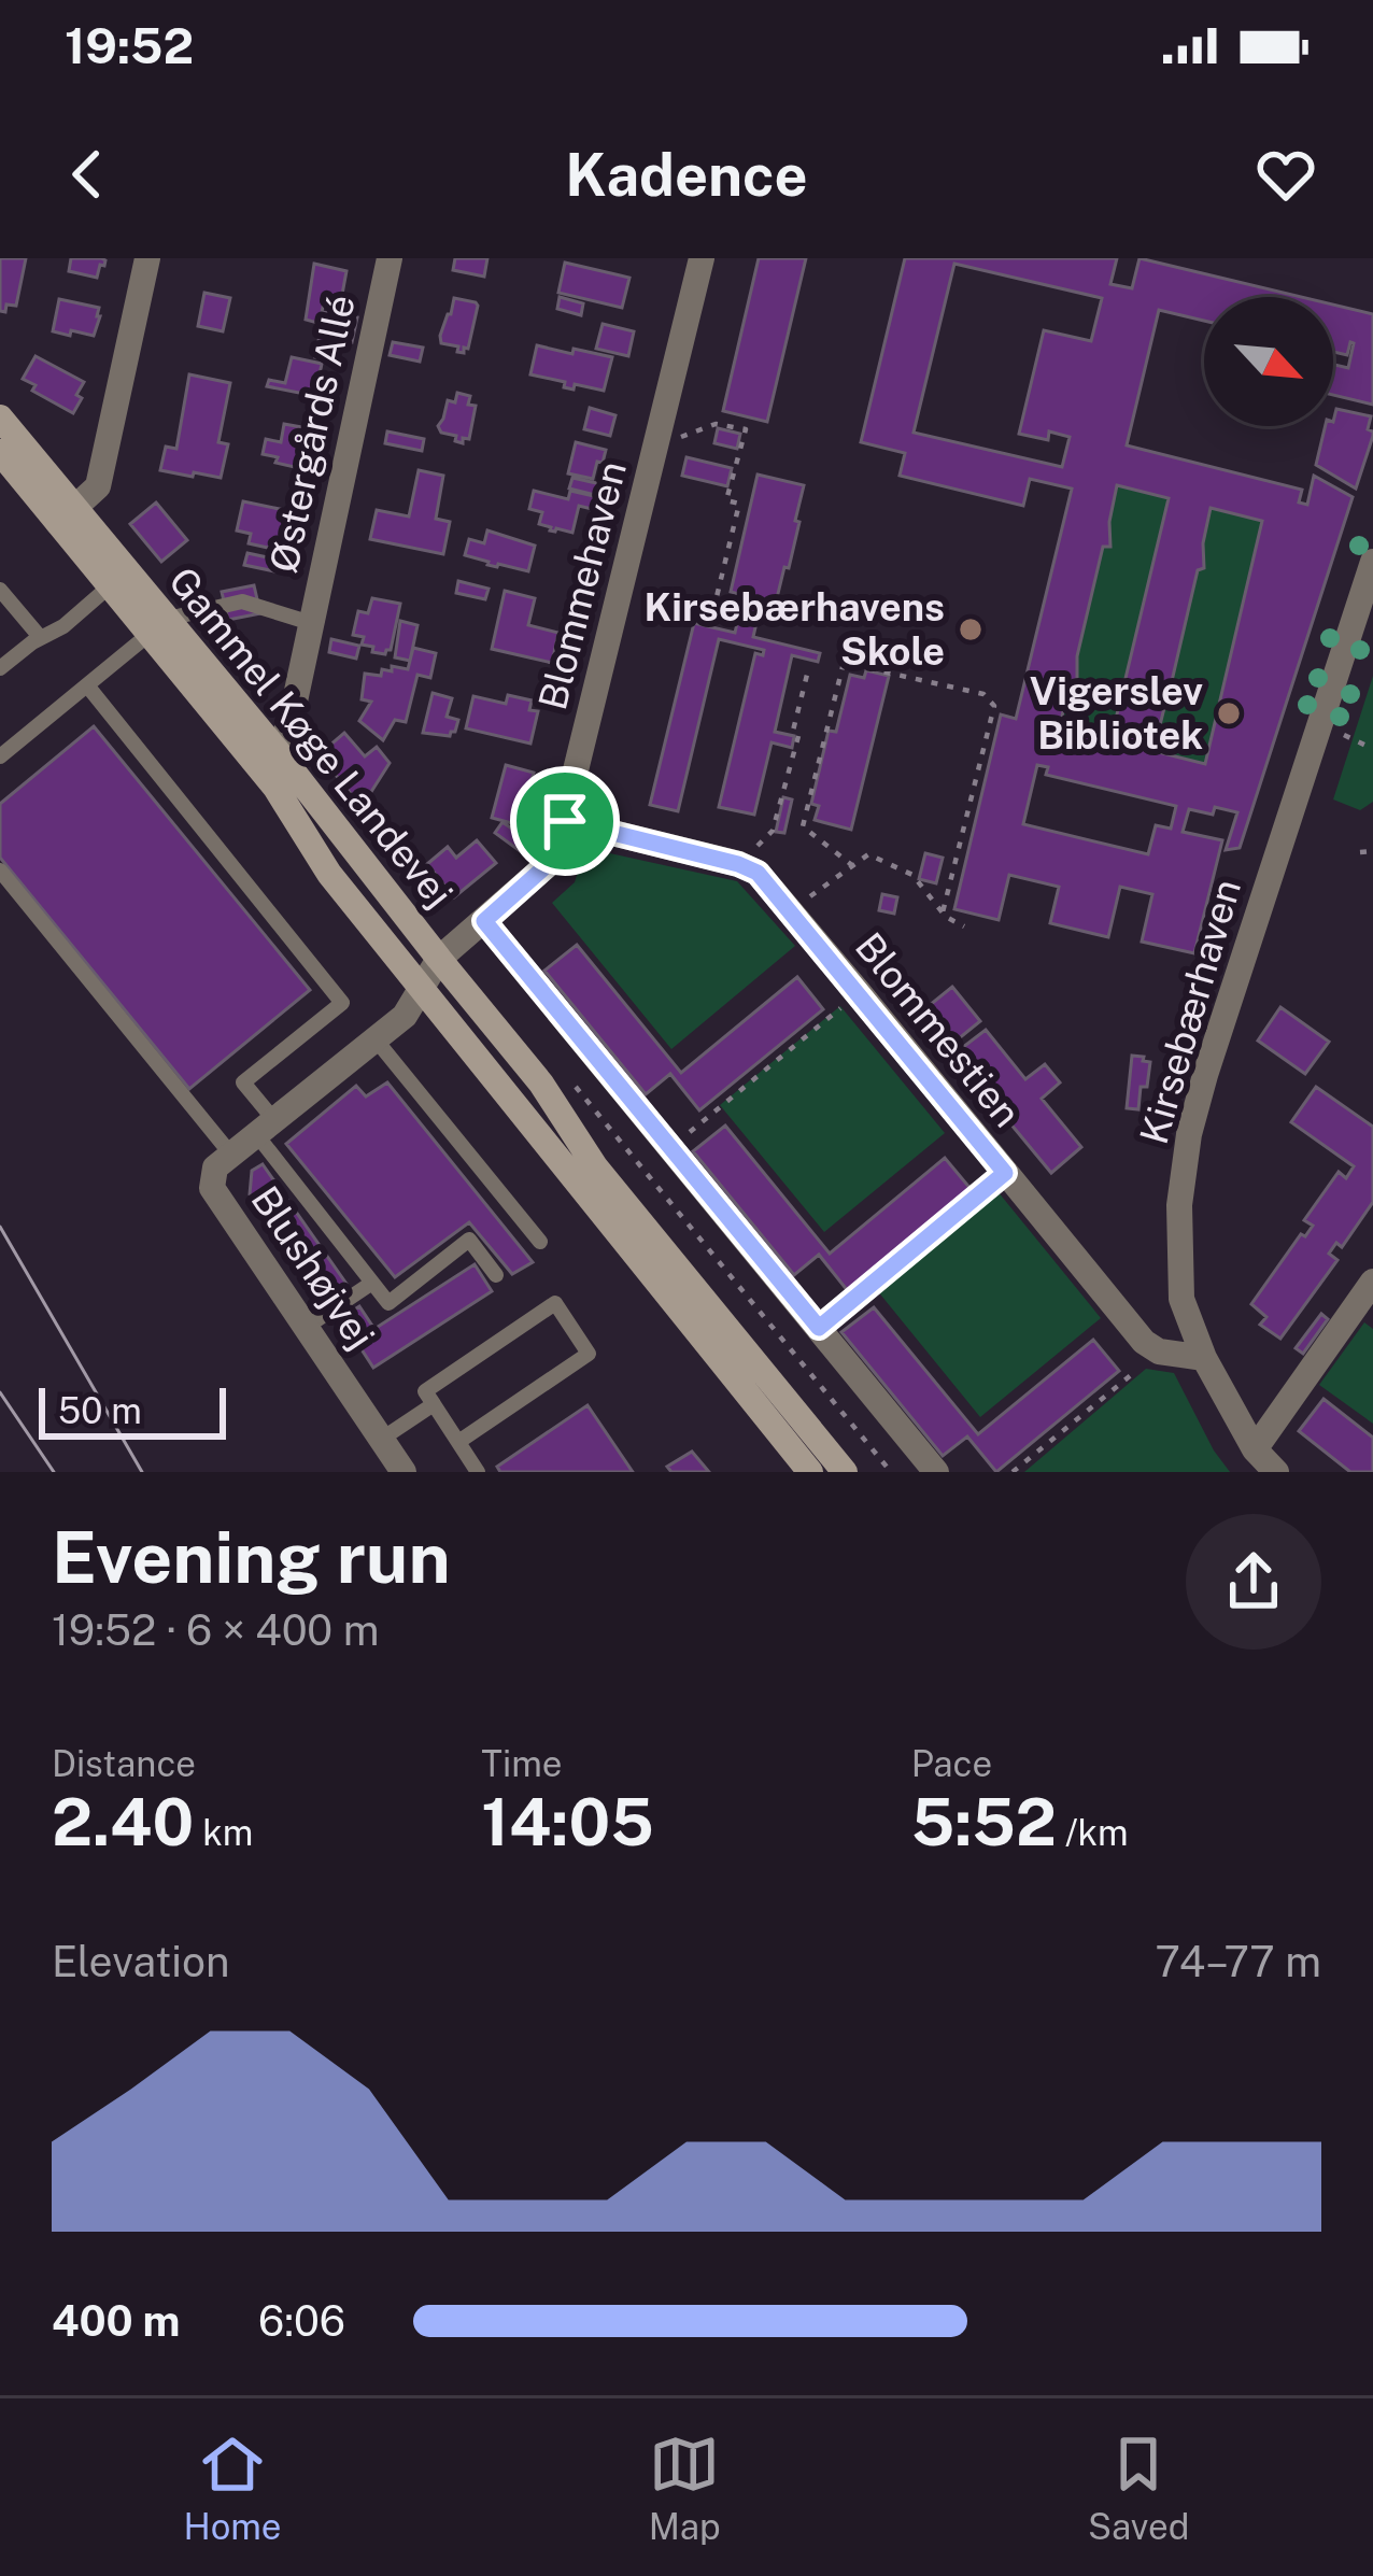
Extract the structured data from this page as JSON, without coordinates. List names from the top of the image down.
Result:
{
  "streets": {
    "main road": ["Gammel Køge Landevej"],
    "street": [
      "Østergårds Allé",
      "Blommehaven",
      "Kirsebærhaven",
      "Blommestien",
      "Blushøjvej"
    ]
  },
  "crossings": [
    ["Østergårds Allé", "Gammel Køge Landevej"],
    ["Blommehaven", "Gammel Køge Landevej"],
    ["Blommehaven", "Blommestien"],
    ["Blommehaven", "Blushøjvej"],
    ["Gammel Køge Landevej", "Blushøjvej"]
  ],
  "places": ["Kirsebærhavens Skole", "Vigerslev Bibliotek"],
  "scale_bar": "50 m",
  "north": "bottom right",
  "page": {
    "status": "19:52",
    "header": "Kadence",
    "scale": "50 m",
    "heading": ["Evening run", "19:52 · 6 × 400 m"],
    "stats": [
      ["Distance", "2.40 km"],
      ["Time", "14:05"],
      ["Pace", "5:52 /km"]
    ],
    "chart": ["Elevation", "74–77 m"],
    "list": [
      {
        "name": "400 m",
        "note": "6:06"
      }
    ],
    "tabs": ["Home", "Map", "Saved"]
  }
}
